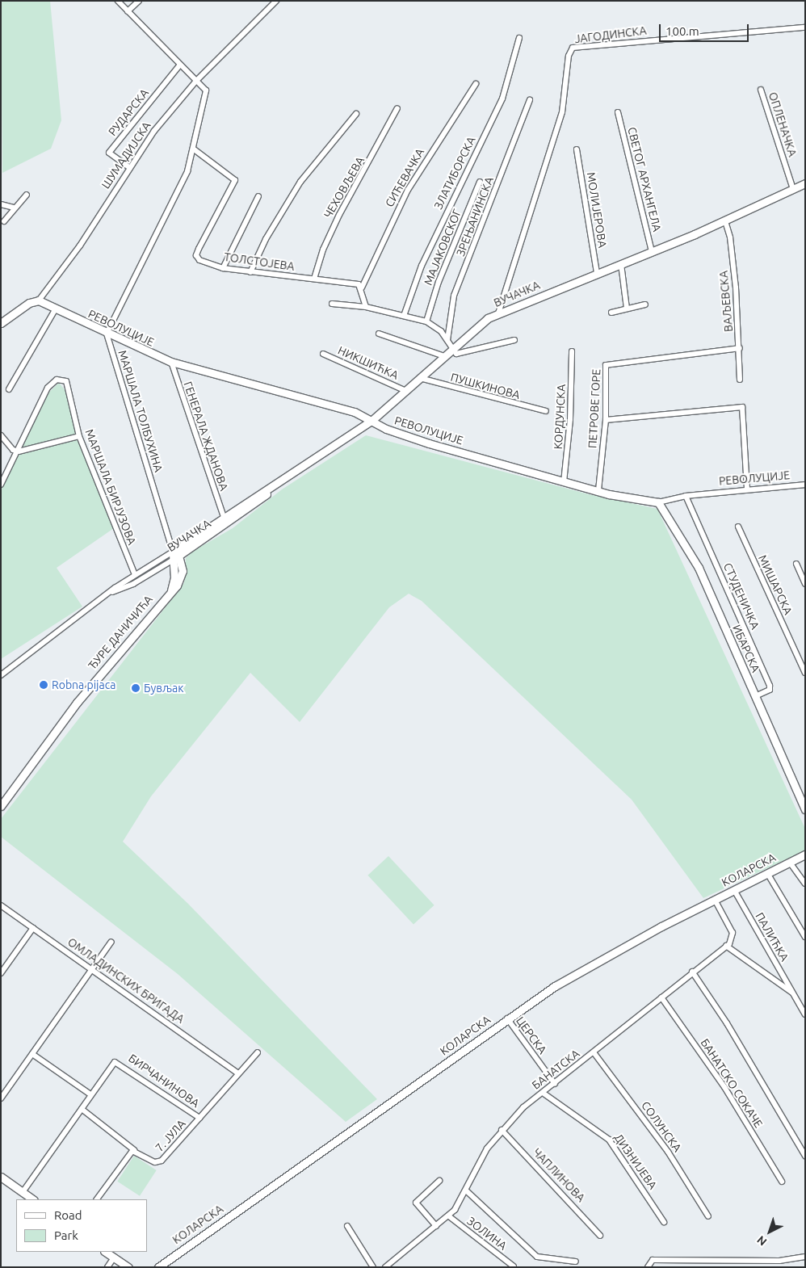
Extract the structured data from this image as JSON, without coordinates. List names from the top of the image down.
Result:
{
  "streets": {
    "street": [
      "ЈАГОДИНСКА",
      "РУДАРСКА",
      "ОПЛЕНАЧКА",
      "ШУМАДИЈСКА",
      "ЗЛАТИБОРСКА",
      "СИЋЕВАЧКА",
      "СВЕТОГ АРХАНГЕЛА",
      "ЧЕХОВЉЕВА",
      "МОЛИЈЕРОВА",
      "ЗРЕЊАНИНСКА",
      "МАЈАКОВСКОГ",
      "ТОЛСТОЈЕВА",
      "ВУЧАЧКА",
      "ВАЉЕВСКА",
      "РЕВОЛУЦИЈЕ",
      "НИКШИЋКА",
      "ПУШКИНОВА",
      "ПЕТРОВЕ ГОРЕ",
      "МАРШАЛА ТОЛБУХИНА",
      "КОРДУНСКА",
      "ГЕНЕРАЛА ЖДАНОВА",
      "МАРШАЛА БИРЈУЗОВА",
      "МИШАРСКА",
      "СТУДЕНИЧКА",
      "ЂУРЕ ДАНИЧИЋА",
      "ИБАРСКА",
      "КОЛАРСКА",
      "ПАЛИЋКА",
      "ОМЛАДИНСКИХ БРИГАДА",
      "ЦЕРСКА",
      "БАНАТСКА",
      "БИРЧАНИНОВА",
      "БАНАТСКО СОКАЧЕ",
      "СОЛУНСКА",
      "7. ЈУЛА",
      "ДИЗНИЈЕВА",
      "ЧАПЛИНОВА",
      "ЗОЛИНА"
    ]
  },
  "crossings": [
    ["ЈАГОДИНСКА", "ВУЧАЧКА"],
    ["РУДАРСКА", "ШУМАДИЈСКА"],
    ["ОПЛЕНАЧКА", "ВУЧАЧКА"],
    ["ШУМАДИЈСКА", "РЕВОЛУЦИЈЕ"],
    ["СИЋЕВАЧКА", "ТОЛСТОЈЕВА"],
    ["СВЕТОГ АРХАНГЕЛА", "ВУЧАЧКА"],
    ["ЧЕХОВЉЕВА", "ТОЛСТОЈЕВА"],
    ["МОЛИЈЕРОВА", "ВУЧАЧКА"],
    ["ВУЧАЧКА", "ВАЉЕВСКА"],
    ["ВУЧАЧКА", "РЕВОЛУЦИЈЕ"],
    ["ВУЧАЧКА", "НИКШИЋКА"],
    ["ВУЧАЧКА", "ПУШКИНОВА"],
    ["ВУЧАЧКА", "МАРШАЛА ТОЛБУХИНА"],
    ["ВУЧАЧКА", "ГЕНЕРАЛА ЖДАНОВА"],
    ["ВУЧАЧКА", "МАРШАЛА БИРЈУЗОВА"],
    ["ВУЧАЧКА", "ЂУРЕ ДАНИЧИЋА"],
    ["ВАЉЕВСКА", "ПЕТРОВЕ ГОРЕ"],
    ["РЕВОЛУЦИЈЕ", "ПЕТРОВЕ ГОРЕ"],
    ["РЕВОЛУЦИЈЕ", "МАРШАЛА ТОЛБУХИНА"],
    ["РЕВОЛУЦИЈЕ", "КОРДУНСКА"],
    ["РЕВОЛУЦИЈЕ", "ГЕНЕРАЛА ЖДАНОВА"],
    ["РЕВОЛУЦИЈЕ", "СТУДЕНИЧКА"],
    ["РЕВОЛУЦИЈЕ", "ИБАРСКА"],
    ["МАРШАЛА ТОЛБУХИНА", "ЂУРЕ ДАНИЧИЋА"],
    ["СТУДЕНИЧКА", "ИБАРСКА"],
    ["КОЛАРСКА", "ПАЛИЋКА"],
    ["КОЛАРСКА", "ЦЕРСКА"],
    ["ОМЛАДИНСКИХ БРИГАДА", "7. ЈУЛА"],
    ["ЦЕРСКА", "БАНАТСКА"],
    ["БАНАТСКА", "БАНАТСКО СОКАЧЕ"],
    ["БАНАТСКА", "СОЛУНСКА"],
    ["БАНАТСКА", "ДИЗНИЈЕВА"],
    ["БАНАТСКА", "ЧАПЛИНОВА"],
    ["БАНАТСКА", "ЗОЛИНА"],
    ["БИРЧАНИНОВА", "7. ЈУЛА"]
  ],
  "places": ["Robna pijaca", "Бувљак"],
  "legend": ["Road", "Park"],
  "scale_bar": "100 m",
  "north": "bottom left"
}
